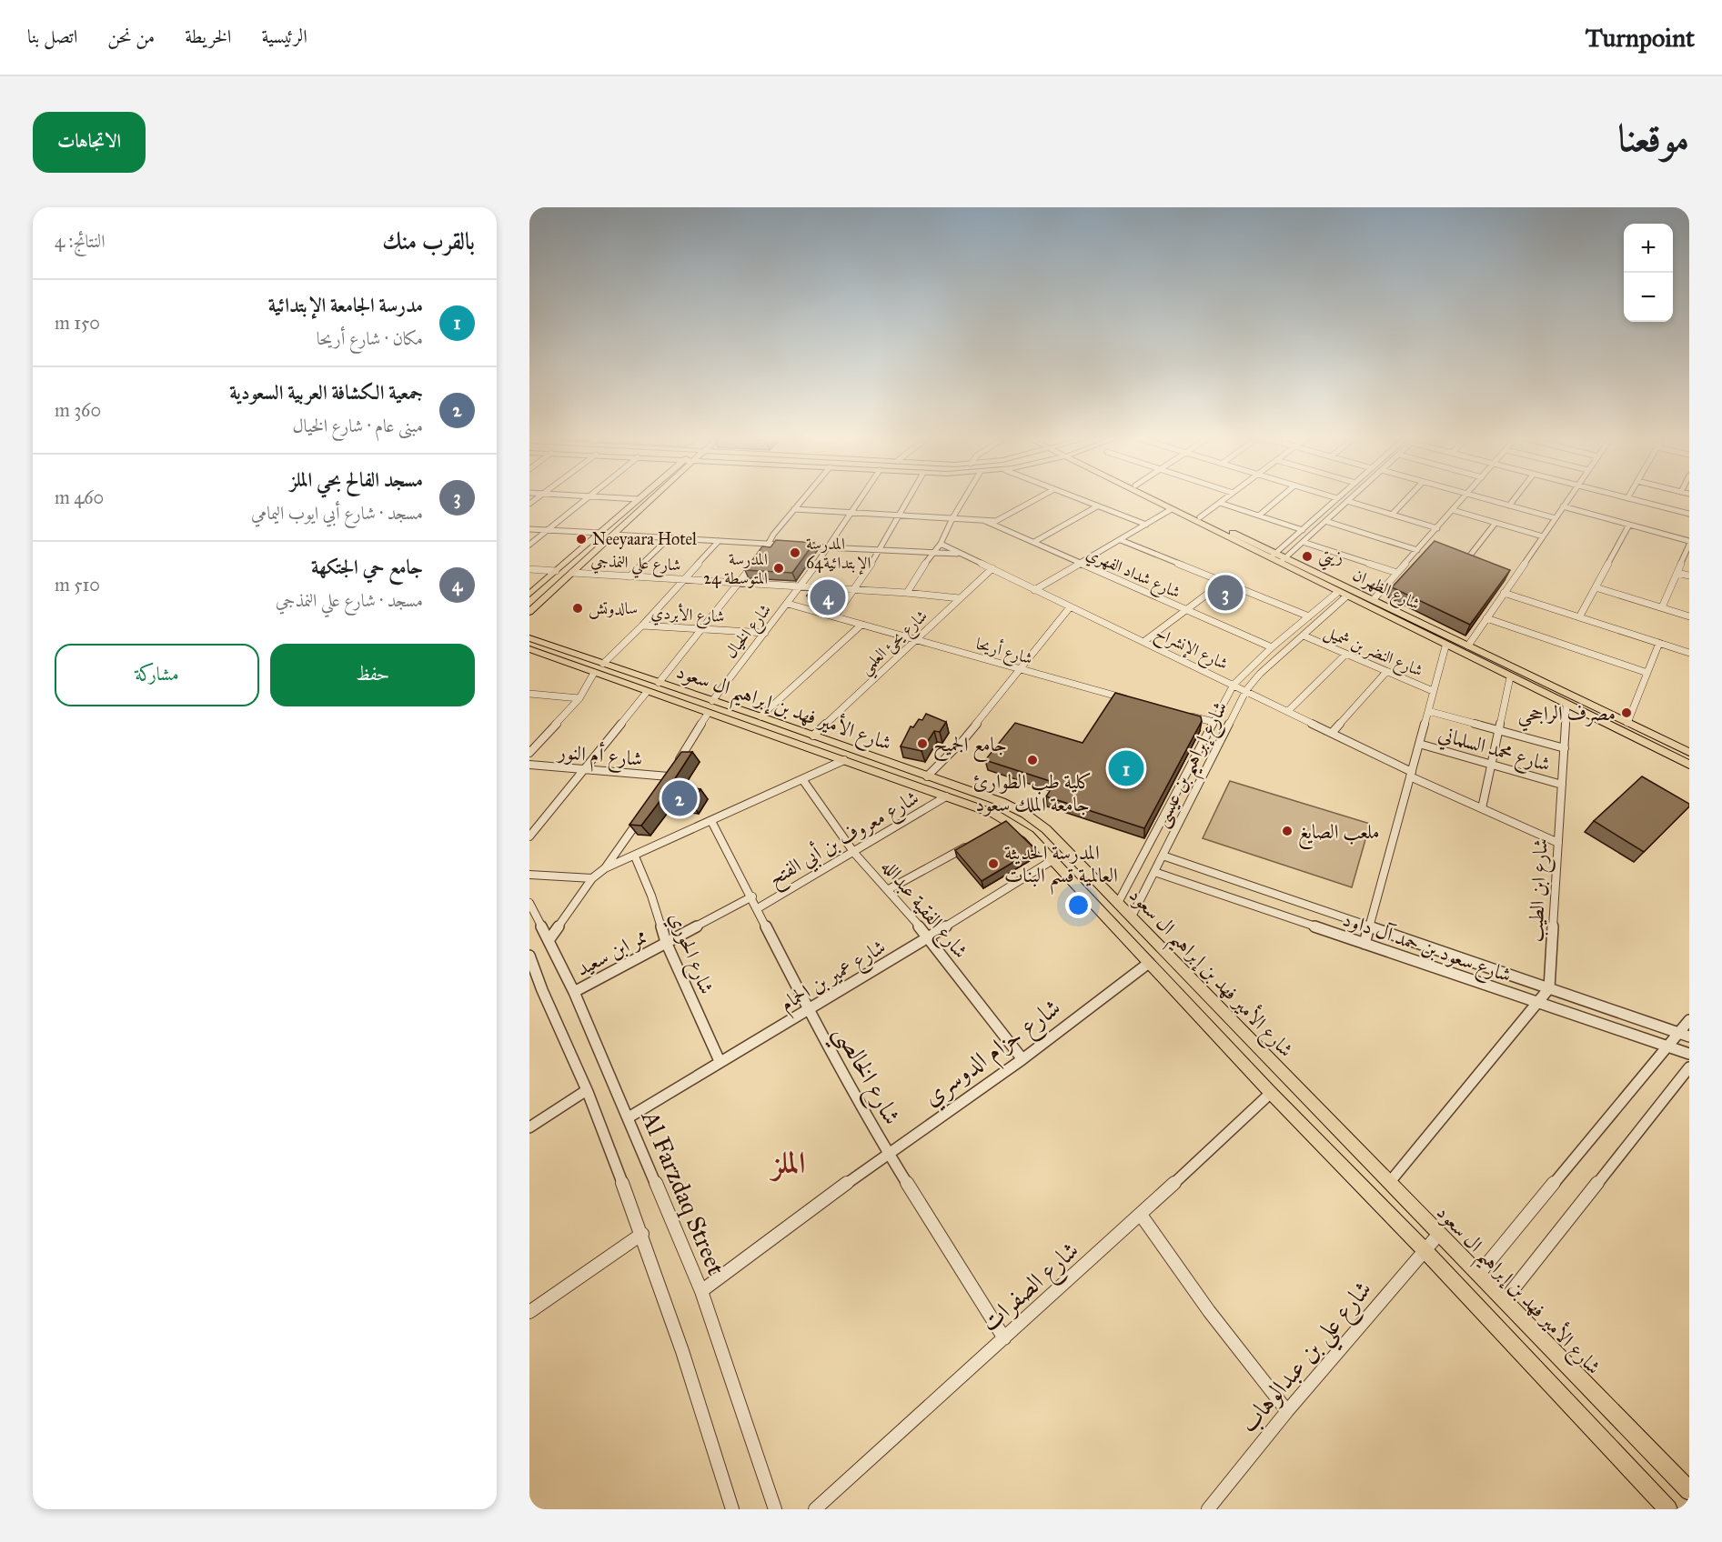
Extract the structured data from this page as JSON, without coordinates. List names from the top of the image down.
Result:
{
  "streets": {
    "main road": ["شارع الظهران", "شارع الأمير فهد بن إبراهيم ال سعود"],
    "street": [
      "شارع علي النمذجي",
      "شارع شداد الفهري",
      "شارع الأبردي",
      "شارع الخيال",
      "شارع يحئ العلمي",
      "شارع الإنشراح",
      "شارع أريحا",
      "شارع النضر بن شميل",
      "شارع محمد السلماني",
      "شارع أم النور",
      "شارع إبراهيم بن عيسى",
      "شارع معروف بن أبي الفتح",
      "شارع ابن الطيب",
      "شارع الفقية عبدالله",
      "شارع سعود بن حمد آل داود",
      "ممر ابن سعيد",
      "شارع الحوري",
      "شارع عمير بن الحمام",
      "شارع حزام الدوسري",
      "شارع الخالصي",
      "Al Farzdaq Street",
      "شارع الصفرات",
      "شارع علي بن عبدالوهاب"
    ]
  },
  "crossings": [
    ["شارع علي النمذجي", "شارع الخيال"],
    ["شارع علي النمذجي", "شارع يحئ العلمي"],
    ["شارع شداد الفهري", "شارع الخيال"],
    ["شارع الظهران", "شارع إبراهيم بن عيسى"],
    ["شارع الظهران", "شارع ابن الطيب"],
    ["شارع الأبردي", "شارع الخيال"],
    ["شارع الخيال", "شارع الإنشراح"],
    ["شارع الخيال", "شارع أريحا"],
    ["شارع الخيال", "شارع الأمير فهد بن إبراهيم ال سعود"],
    ["شارع الخيال", "شارع أم النور"],
    ["شارع يحئ العلمي", "شارع الإنشراح"],
    ["شارع يحئ العلمي", "شارع أريحا"],
    ["شارع يحئ العلمي", "شارع الأمير فهد بن إبراهيم ال سعود"],
    ["شارع الإنشراح", "شارع إبراهيم بن عيسى"],
    ["شارع الإنشراح", "شارع ابن الطيب"],
    ["شارع النضر بن شميل", "شارع إبراهيم بن عيسى"],
    ["شارع الأمير فهد بن إبراهيم ال سعود", "شارع إبراهيم بن عيسى"],
    ["شارع الأمير فهد بن إبراهيم ال سعود", "شارع معروف بن أبي الفتح"],
    ["شارع الأمير فهد بن إبراهيم ال سعود", "شارع عمير بن الحمام"],
    ["شارع الأمير فهد بن إبراهيم ال سعود", "شارع حزام الدوسري"],
    ["شارع الأمير فهد بن إبراهيم ال سعود", "شارع الصفرات"],
    ["شارع الأمير فهد بن إبراهيم ال سعود", "شارع علي بن عبدالوهاب"],
    ["شارع محمد السلماني", "شارع ابن الطيب"],
    ["شارع إبراهيم بن عيسى", "شارع سعود بن حمد آل داود"],
    ["شارع معروف بن أبي الفتح", "شارع الفقية عبدالله"],
    ["شارع معروف بن أبي الفتح", "شارع الخالصي"],
    ["شارع الفقية عبدالله", "شارع عمير بن الحمام"],
    ["شارع الفقية عبدالله", "شارع حزام الدوسري"],
    ["ممر ابن سعيد", "شارع الحوري"],
    ["ممر ابن سعيد", "شارع الخالصي"],
    ["ممر ابن سعيد", "Al Farzdaq Street"],
    ["شارع الحوري", "شارع عمير بن الحمام"],
    ["شارع عمير بن الحمام", "شارع الخالصي"],
    ["شارع عمير بن الحمام", "Al Farzdaq Street"],
    ["شارع حزام الدوسري", "شارع الخالصي"],
    ["شارع حزام الدوسري", "Al Farzdaq Street"],
    ["شارع الخالصي", "شارع الصفرات"]
  ],
  "districts": ["الملز"],
  "places": [
    "Neeyaara Hotel",
    "المدرسة الإبتدائية64",
    "زيتي",
    "المدرسة المتوسطة 24",
    "سالدوتش",
    "مصرف الراجحي",
    "جامع الجميح",
    "كلية طب الطوارئ جامعة الملك سعود",
    "ملعب الصايغ",
    "المدرسة الحديثة العالمية قسم البنات"
  ],
  "page": {
    "header": "Turnpoint",
    "nav": [
      "الرئيسية",
      "الخريطة",
      "من نحن",
      "اتصل بنا"
    ],
    "title": "موقعنا",
    "buttons": [
      "الاتجاهات",
      ["حفظ", "مشاركة"]
    ],
    "heading": ["بالقرب منك", "النتائج: 4"],
    "map_buttons": ["+", "−"],
    "list": [
      {
        "mark": "1",
        "name": "مدرسة الجامعة الإبتدائية",
        "note": "مكان · شارع أريحا",
        "value": "150 m"
      },
      {
        "mark": "2",
        "name": "جمعية الكشافة العربية السعودية",
        "note": "مبنى عام · شارع الخيال",
        "value": "360 m"
      },
      {
        "mark": "3",
        "name": "مسجد الفالح بحي الملز",
        "note": "مسجد · شارع أبي ايوب اليمامي",
        "value": "460 m"
      },
      {
        "mark": "4",
        "name": "جامع حي الجتكهة",
        "note": "مسجد · شارع علي النمذجي",
        "value": "510 m"
      }
    ],
    "pins": [
      "3",
      "4",
      "1",
      "2"
    ]
  }
}
